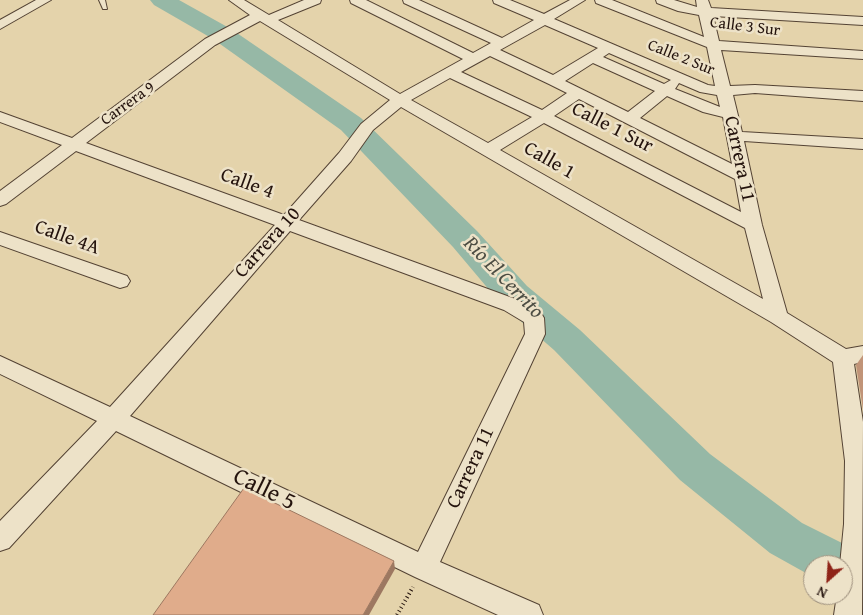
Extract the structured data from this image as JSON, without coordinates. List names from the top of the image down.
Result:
{
  "streets": {
    "street": [
      "Calle 3 Sur",
      "Calle 2 Sur",
      "Carrera 9",
      "Calle 1 Sur",
      "Carrera 11",
      "Calle 1",
      "Calle 4",
      "Calle 4A",
      "Carrera 10",
      "Calle 5"
    ]
  },
  "crossings": [
    ["Calle 3 Sur", "Carrera 11"],
    ["Calle 2 Sur", "Carrera 11"],
    ["Calle 2 Sur", "Carrera 10"],
    ["Carrera 9", "Calle 1"],
    ["Carrera 9", "Calle 4"],
    ["Calle 1 Sur", "Carrera 11"],
    ["Calle 1 Sur", "Carrera 10"],
    ["Carrera 11", "Calle 1"],
    ["Carrera 11", "Calle 4"],
    ["Carrera 11", "Calle 5"],
    ["Calle 1", "Carrera 10"],
    ["Calle 4", "Carrera 10"],
    ["Carrera 10", "Calle 5"]
  ],
  "water": ["Río El Cerrito"],
  "north": "bottom left"
}
